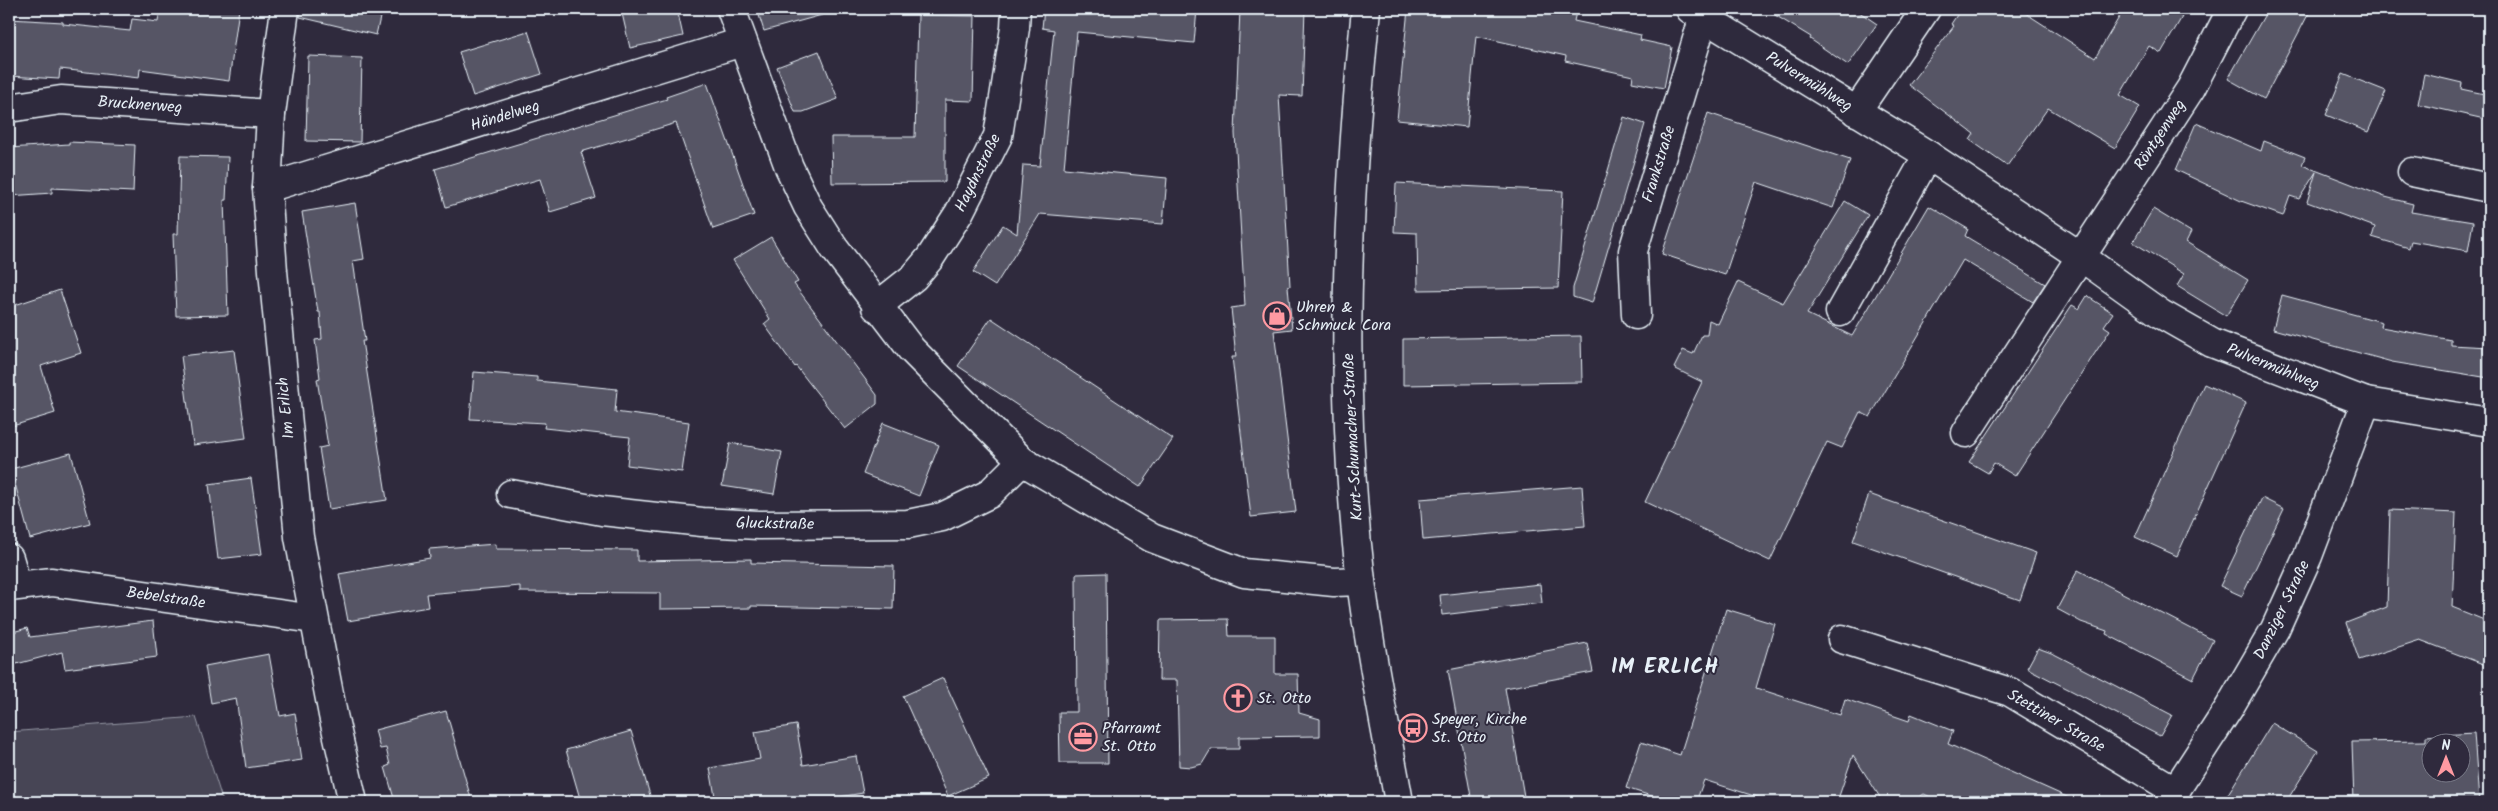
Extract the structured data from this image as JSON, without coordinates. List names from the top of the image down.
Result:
{
  "streets": {
    "street": [
      "Pulvermühlweg",
      "Brucknerweg",
      "Händelweg",
      "Röntgenweg",
      "Frankstraße",
      "Haydnstraße",
      "Im Erlich",
      "Kurt-Schumacher-Straße",
      "Gluckstraße",
      "Bebelstraße",
      "Danziger Straße",
      "Stettiner Straße"
    ]
  },
  "crossings": [
    ["Pulvermühlweg", "Röntgenweg"],
    ["Pulvermühlweg", "Frankstraße"],
    ["Pulvermühlweg", "Danziger Straße"],
    ["Brucknerweg", "Im Erlich"],
    ["Händelweg", "Im Erlich"],
    ["Im Erlich", "Bebelstraße"],
    ["Danziger Straße", "Stettiner Straße"]
  ],
  "districts": ["IM ERLICH"],
  "places": {
    "shop": ["Uhren & Schmuck Cora"],
    "church": ["St. Otto"],
    "bus stop": ["Speyer, Kirche St. Otto"],
    "office": ["Pfarramt St. Otto"]
  },
  "north": "top"
}
